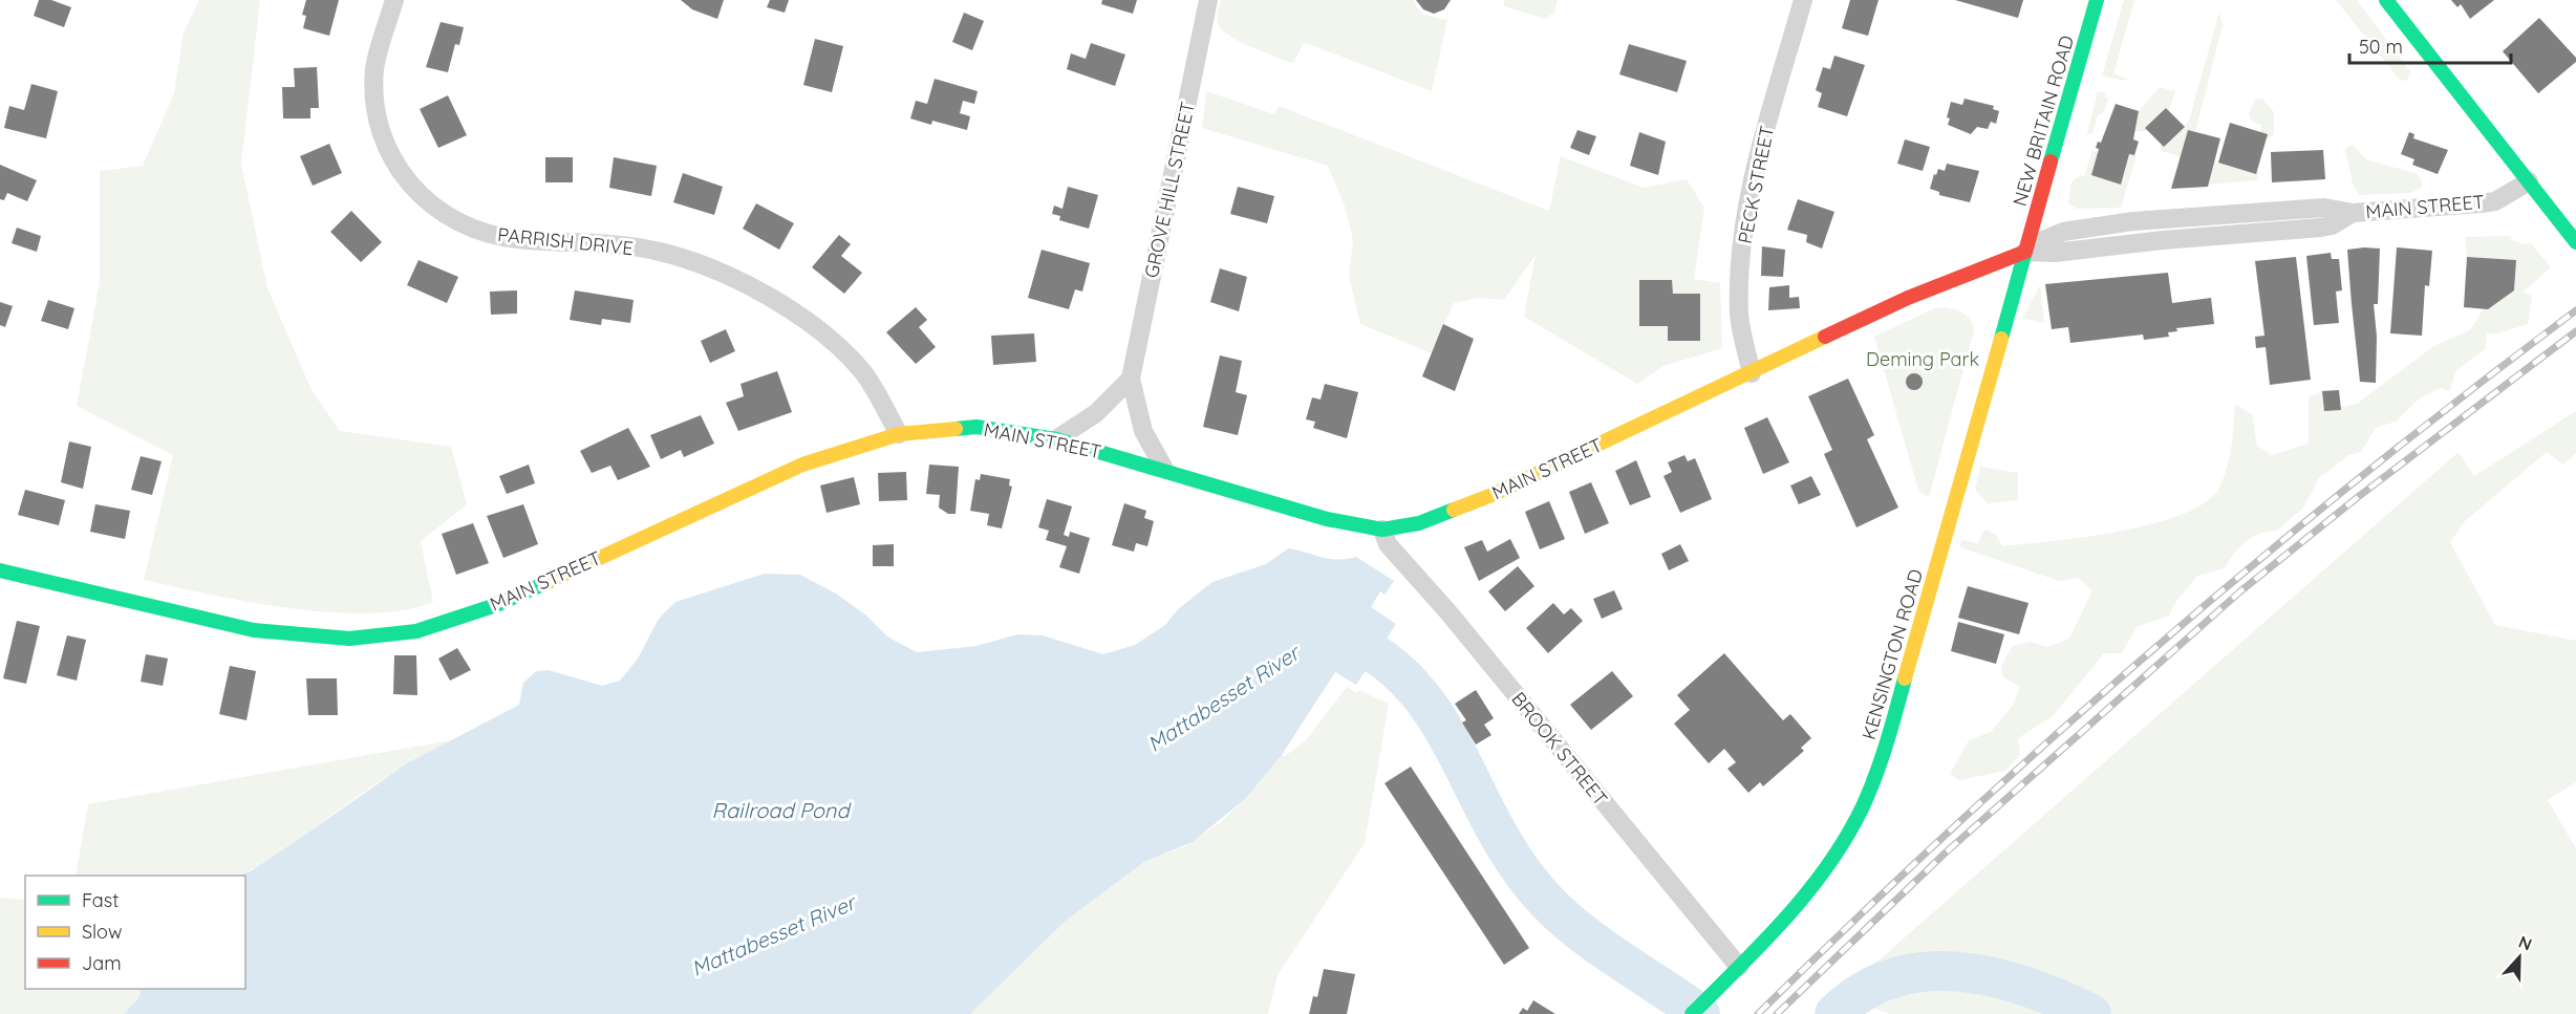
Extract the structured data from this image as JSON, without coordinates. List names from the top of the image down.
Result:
{
  "streets": {
    "main road": ["NEW BRITAIN ROAD", "MAIN STREET", "KENSINGTON ROAD"],
    "street": [
      "PECK STREET",
      "GROVE HILL STREET",
      "PARRISH DRIVE",
      "BROOK STREET"
    ]
  },
  "crossings": [
    ["NEW BRITAIN ROAD", "MAIN STREET"],
    ["NEW BRITAIN ROAD", "KENSINGTON ROAD"],
    ["PECK STREET", "MAIN STREET"],
    ["GROVE HILL STREET", "MAIN STREET"],
    ["MAIN STREET", "PARRISH DRIVE"],
    ["MAIN STREET", "KENSINGTON ROAD"],
    ["MAIN STREET", "BROOK STREET"],
    ["KENSINGTON ROAD", "BROOK STREET"]
  ],
  "water": ["Mattabesset River", "Railroad Pond"],
  "parks": ["Deming Park"],
  "legend": ["Fast", "Slow", "Jam"],
  "scale_bar": "50 m",
  "north": "top"
}
